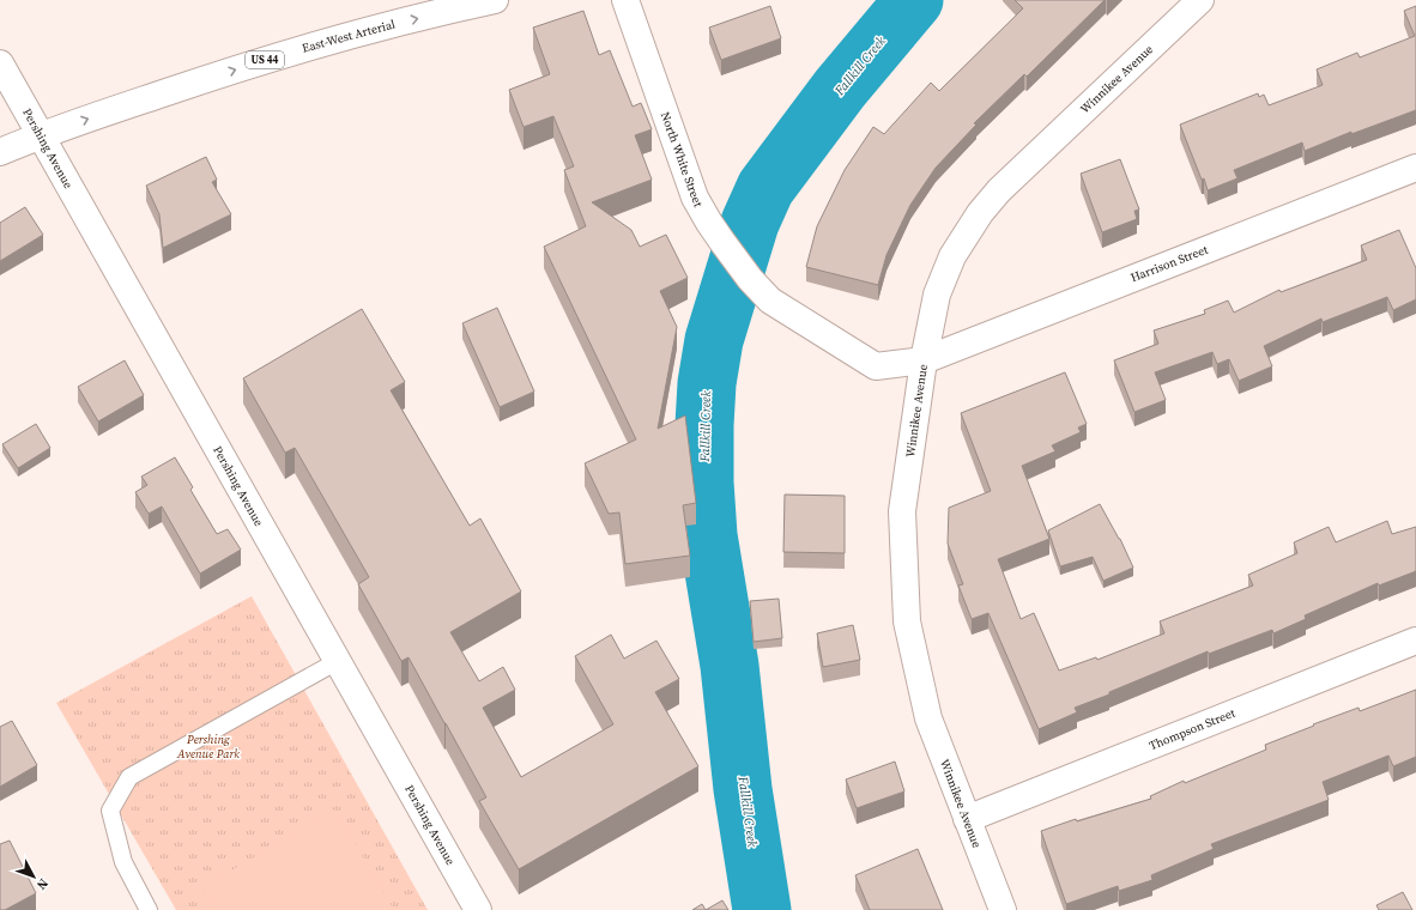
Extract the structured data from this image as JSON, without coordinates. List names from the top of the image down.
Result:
{
  "streets": {
    "main road": [
      "East-West Arterial",
      "US 44",
      "Winnikee Avenue",
      "Pershing Avenue",
      "North White Street",
      "Harrison Street",
      "Thompson Street"
    ]
  },
  "crossings": [
    ["East-West Arterial", "US 44"],
    ["East-West Arterial", "Pershing Avenue"],
    ["US 44", "Pershing Avenue"],
    ["Winnikee Avenue", "North White Street"],
    ["Winnikee Avenue", "Harrison Street"],
    ["Winnikee Avenue", "Thompson Street"],
    ["North White Street", "Harrison Street"]
  ],
  "one_way": ["East-West Arterial"],
  "water": ["Fallkill Creek"],
  "parks": ["Pershing Avenue Park"],
  "north": "bottom right"
}
